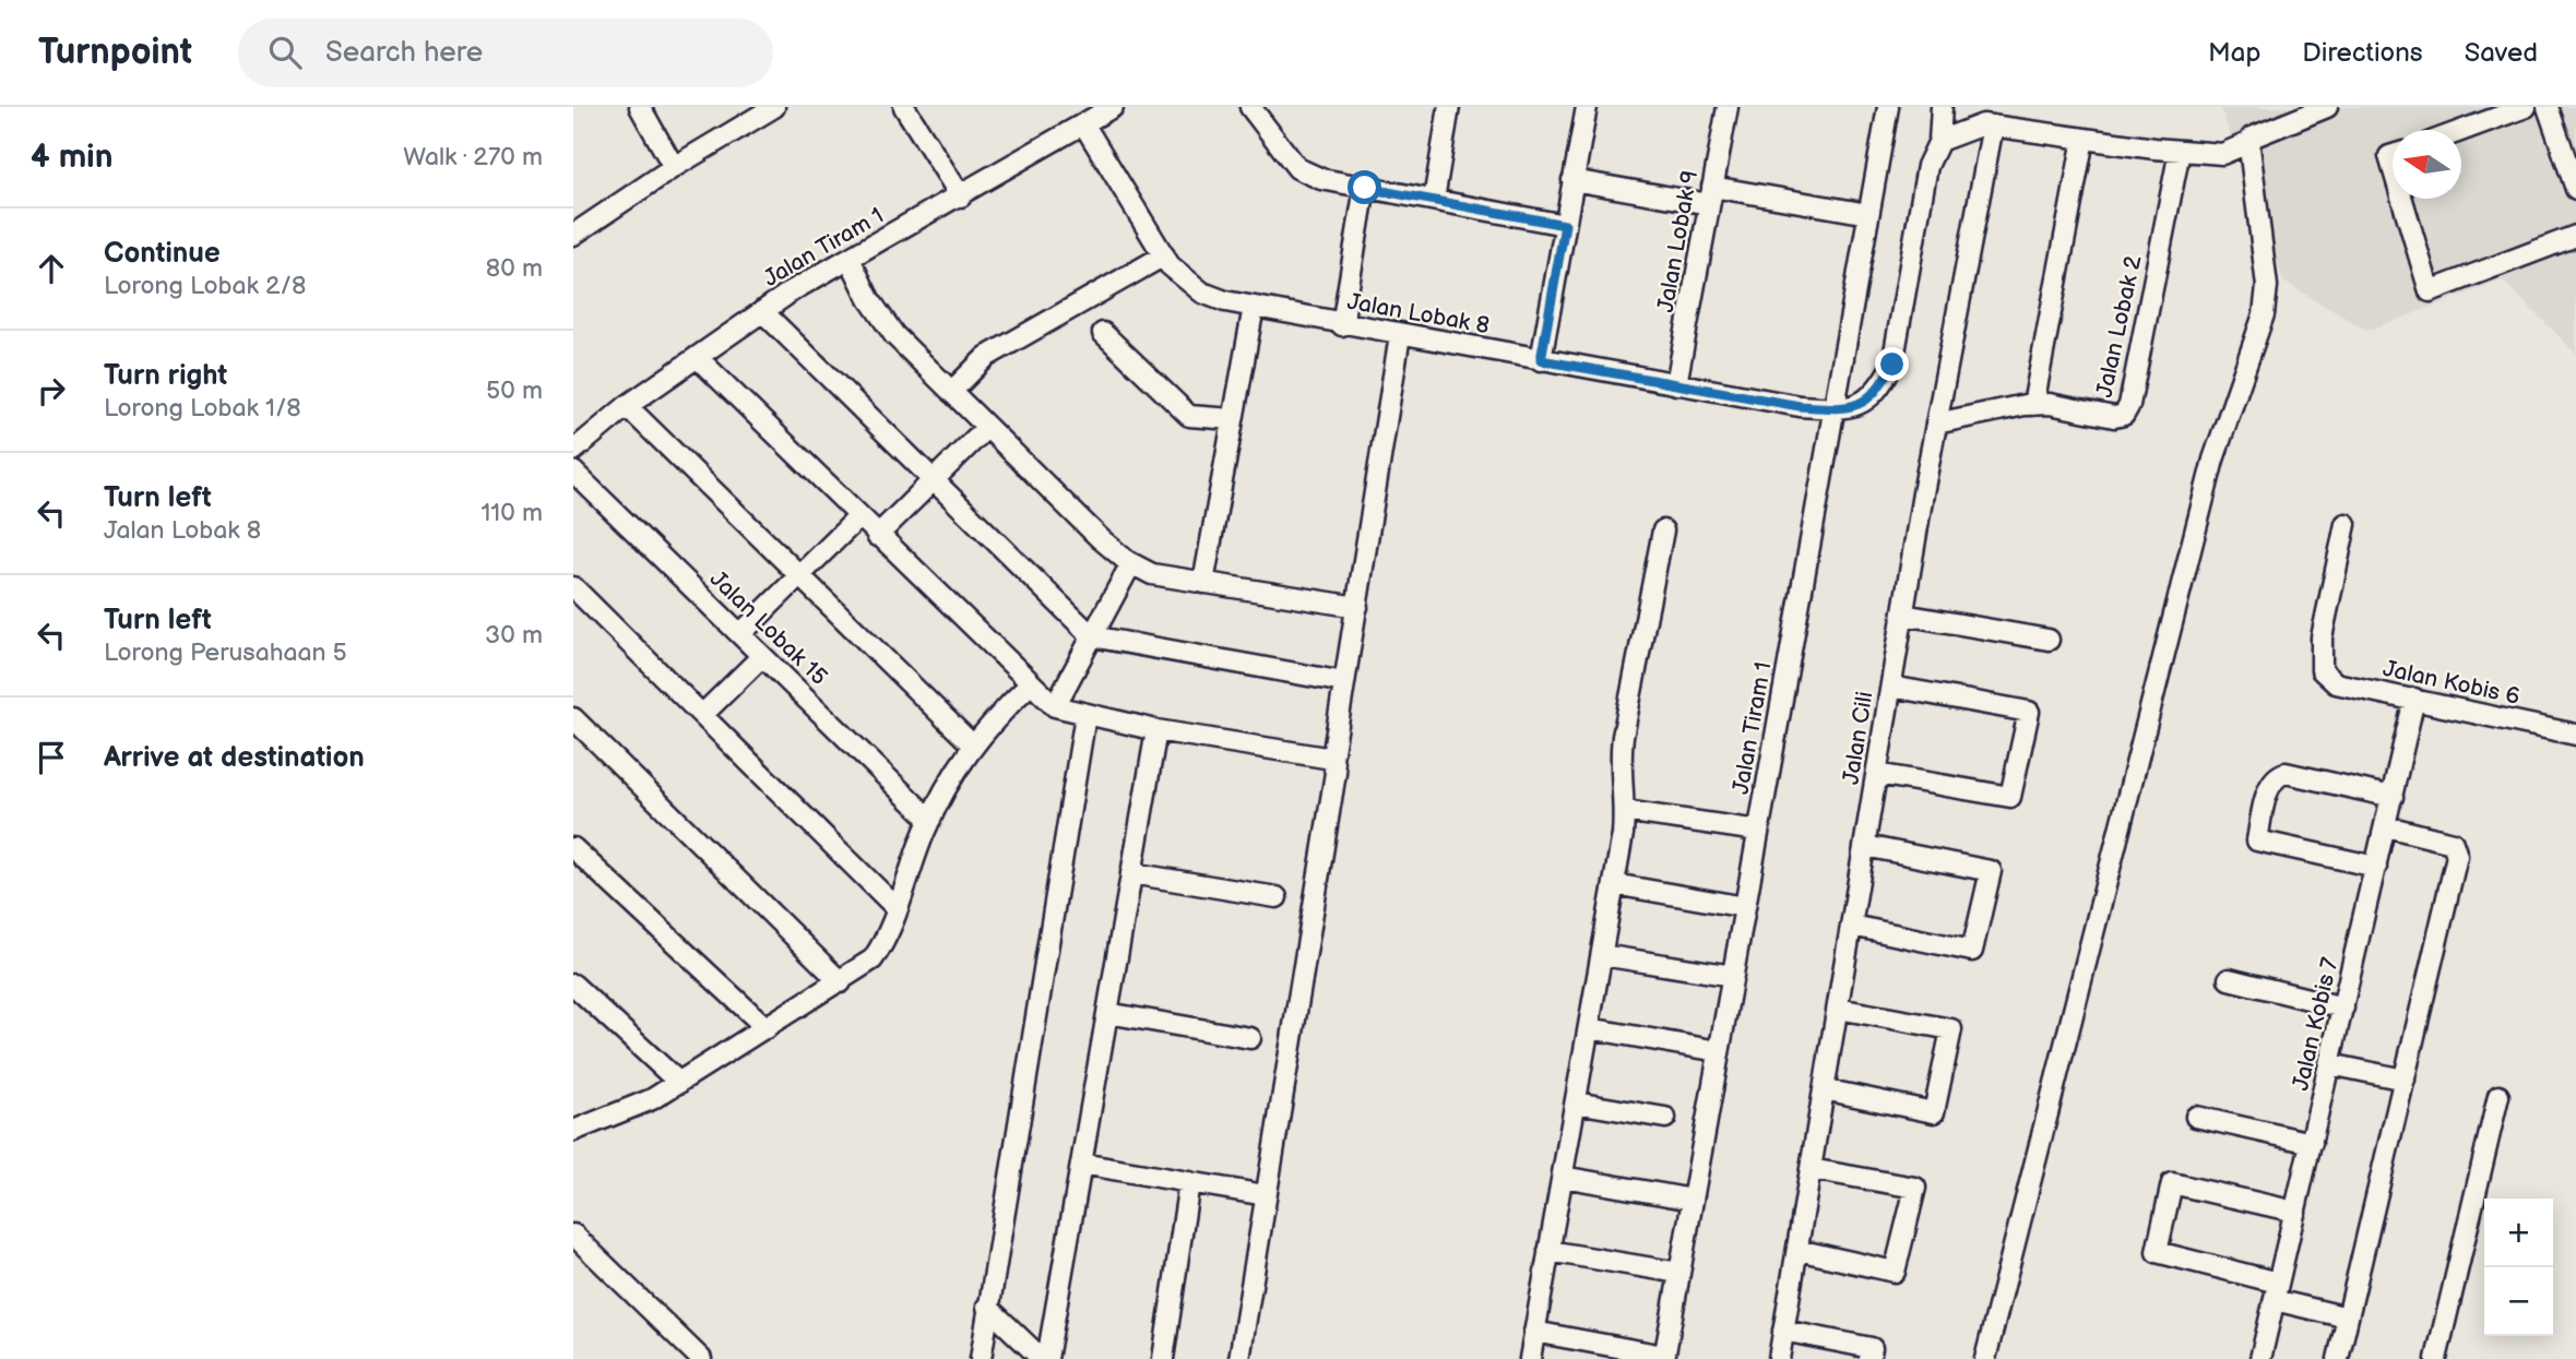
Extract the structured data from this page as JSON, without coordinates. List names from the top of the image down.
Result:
{
  "streets": {
    "street": [
      "Jalan Lobak 9",
      "Jalan Tiram 1",
      "Jalan Lobak 8",
      "Jalan Lobak 2",
      "Jalan Lobak 15",
      "Jalan Kobis 6",
      "Jalan Cili",
      "Jalan Kobis 7"
    ]
  },
  "crossings": [
    ["Jalan Lobak 9", "Jalan Lobak 8"],
    ["Jalan Tiram 1", "Jalan Lobak 8"],
    ["Jalan Lobak 2", "Jalan Cili"],
    ["Jalan Kobis 6", "Jalan Kobis 7"]
  ],
  "north": "left",
  "page": {
    "header": "Turnpoint",
    "search": "Search here",
    "nav": ["Map", "Directions", "Saved"],
    "heading": ["4 min", "Walk · 270 m"],
    "list": [
      ["Continue", "Lorong Lobak 2/8", "80 m"],
      ["Turn right", "Lorong Lobak 1/8", "50 m"],
      ["Turn left", "Jalan Lobak 8", "110 m"],
      ["Turn left", "Lorong Perusahaan 5", "30 m"],
      "Arrive at destination"
    ],
    "map_buttons": ["+", "−"]
  }
}
